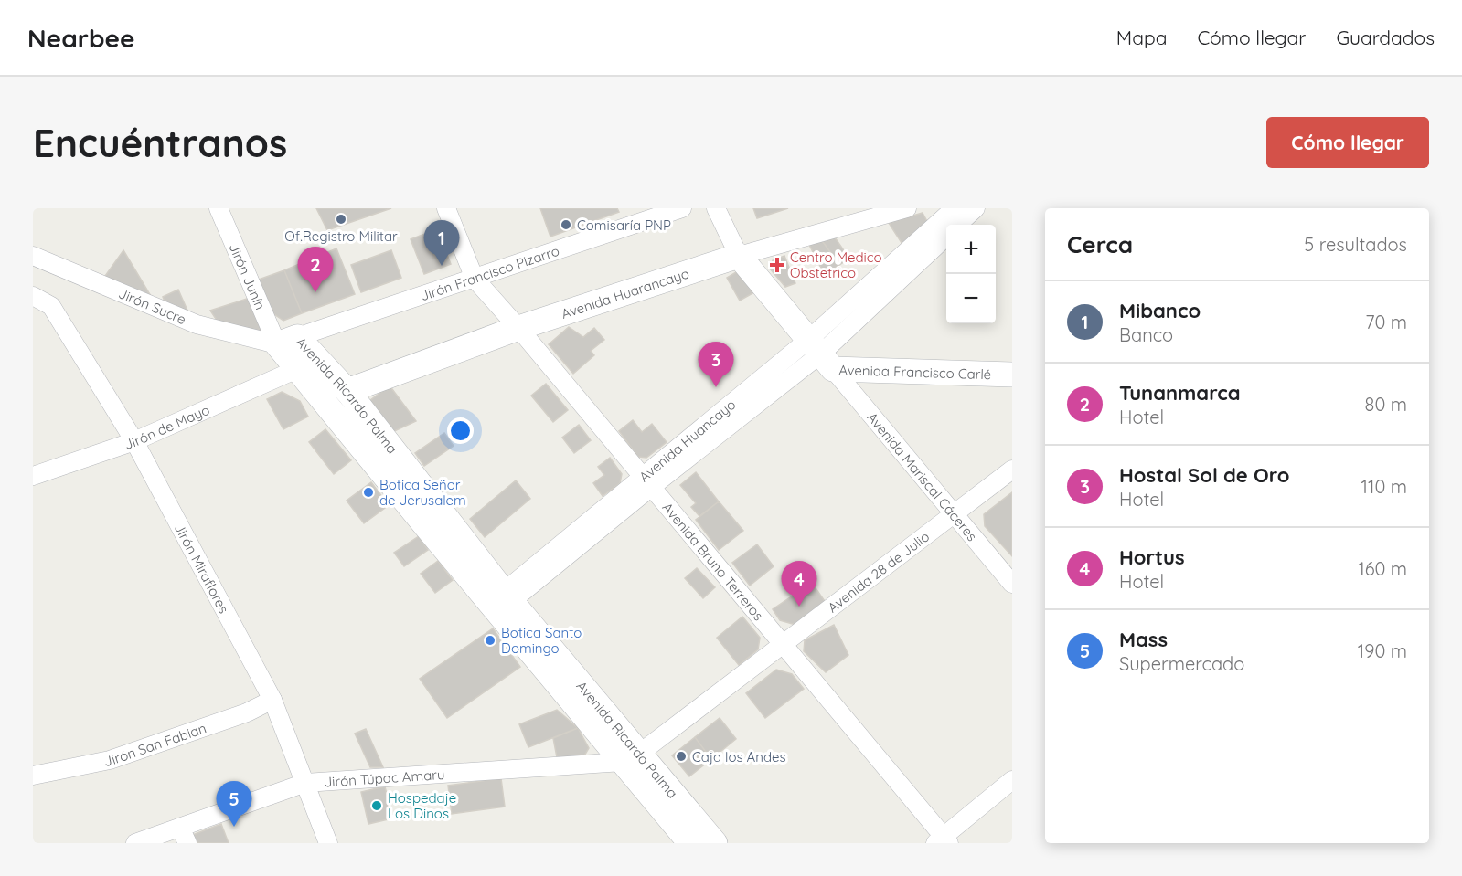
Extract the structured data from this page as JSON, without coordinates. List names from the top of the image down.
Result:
{
  "streets": {
    "main road": ["Avenida Huarancayo", "Avenida Francisco Carlé", "Avenida Ricardo Palma"],
    "street": [
      "Jirón Francisco Pizarro",
      "Jirón Junín",
      "Jirón Sucre",
      "Jirón de Mayo",
      "Avenida Huancayo",
      "Avenida Mariscal Cáceres",
      "Avenida Bruno Terreros",
      "Jirón Miraflores",
      "Avenida 28 de Julio",
      "Jirón San Fabian",
      "Jirón Túpac Amaru"
    ]
  },
  "crossings": [
    ["Jirón Francisco Pizarro", "Jirón Junín"],
    ["Jirón Francisco Pizarro", "Jirón Sucre"],
    ["Jirón Francisco Pizarro", "Avenida Ricardo Palma"],
    ["Jirón Francisco Pizarro", "Avenida Bruno Terreros"],
    ["Jirón Junín", "Jirón Sucre"],
    ["Jirón Junín", "Avenida Ricardo Palma"],
    ["Avenida Huarancayo", "Avenida Ricardo Palma"],
    ["Avenida Huarancayo", "Avenida Bruno Terreros"],
    ["Jirón Sucre", "Avenida Ricardo Palma"],
    ["Avenida Francisco Carlé", "Avenida Huancayo"],
    ["Avenida Francisco Carlé", "Avenida Mariscal Cáceres"],
    ["Avenida Ricardo Palma", "Jirón de Mayo"],
    ["Avenida Ricardo Palma", "Avenida Huancayo"],
    ["Avenida Ricardo Palma", "Avenida 28 de Julio"],
    ["Avenida Ricardo Palma", "Jirón Túpac Amaru"],
    ["Jirón de Mayo", "Jirón Miraflores"],
    ["Avenida Huancayo", "Avenida Mariscal Cáceres"],
    ["Avenida Huancayo", "Avenida Bruno Terreros"],
    ["Avenida Mariscal Cáceres", "Avenida 28 de Julio"],
    ["Avenida Bruno Terreros", "Avenida 28 de Julio"],
    ["Jirón Miraflores", "Jirón San Fabian"],
    ["Jirón Miraflores", "Jirón Túpac Amaru"],
    ["Avenida 28 de Julio", "Jirón Túpac Amaru"]
  ],
  "places": {
    "other": [
      "Of.Registro Militar",
      "Comisaría PNP",
      "Botica Señor de Jerusalem",
      "Botica Santo Domingo",
      "Caja los Andes",
      "Hospedaje Los Dinos"
    ],
    "health": ["Centro Medico Obstetrico"]
  },
  "page": {
    "header": "Nearbee",
    "nav": ["Mapa", "Cómo llegar", "Guardados"],
    "buttons": "Cómo llegar",
    "title": "Encuéntranos",
    "heading": ["Cerca", "5 resultados"],
    "pins": [
      "1",
      "2",
      "3",
      "4",
      "5"
    ],
    "map_buttons": ["+", "−"],
    "list": [
      {
        "mark": "1",
        "name": "Mibanco",
        "note": "Banco",
        "value": "70 m"
      },
      {
        "mark": "2",
        "name": "Tunanmarca",
        "note": "Hotel",
        "value": "80 m"
      },
      {
        "mark": "3",
        "name": "Hostal Sol de Oro",
        "note": "Hotel",
        "value": "110 m"
      },
      {
        "mark": "4",
        "name": "Hortus",
        "note": "Hotel",
        "value": "160 m"
      },
      {
        "mark": "5",
        "name": "Mass",
        "note": "Supermercado",
        "value": "190 m"
      }
    ]
  }
}
